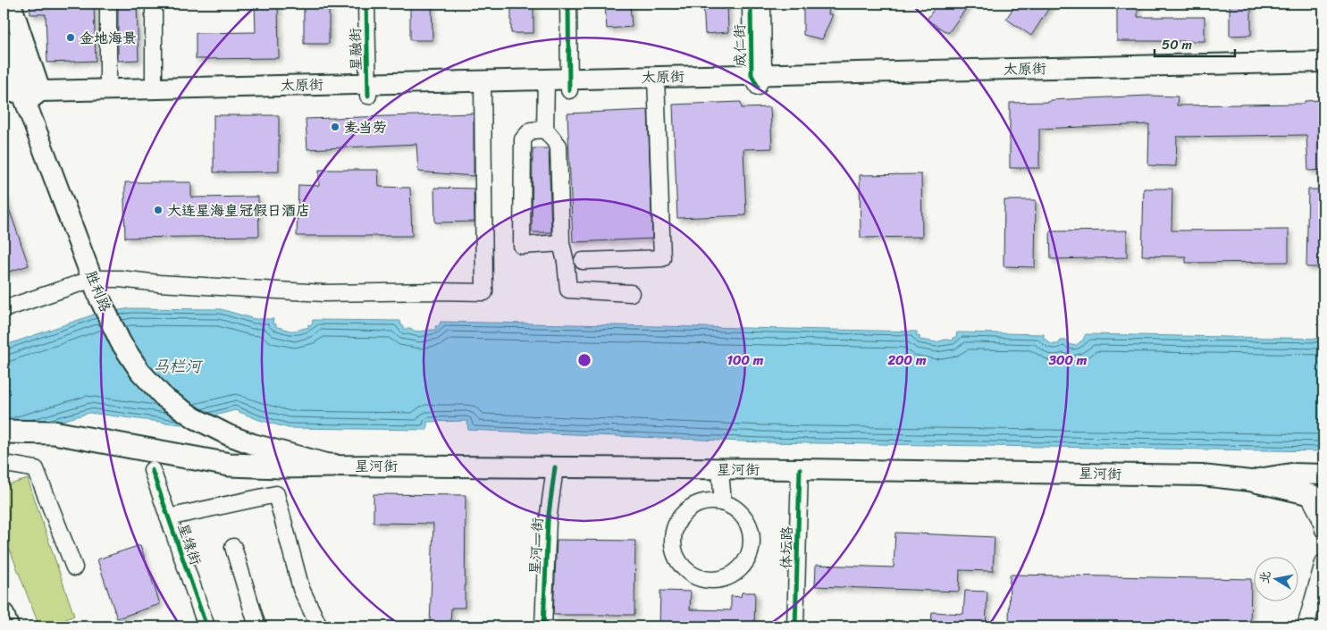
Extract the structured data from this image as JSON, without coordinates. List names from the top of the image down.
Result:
{
  "streets": {
    "main road": ["太原街", "胜利路", "星河街"],
    "street": [
      "成仁街",
      "星融街",
      "星缘街",
      "星河一街",
      "体坛路"
    ]
  },
  "crossings": [
    ["成仁街", "太原街"],
    ["星融街", "太原街"],
    ["太原街", "胜利路"],
    ["胜利路", "星河街"],
    ["星河街", "星河一街"],
    ["星河街", "体坛路"]
  ],
  "water": ["马栏河"],
  "places": ["金地海景", "麦当劳", "大连星海皇冠假日酒店"],
  "scale_bar": "50 m",
  "north": "left",
  "rings": ["100 m", "200 m", "300 m"]
}
